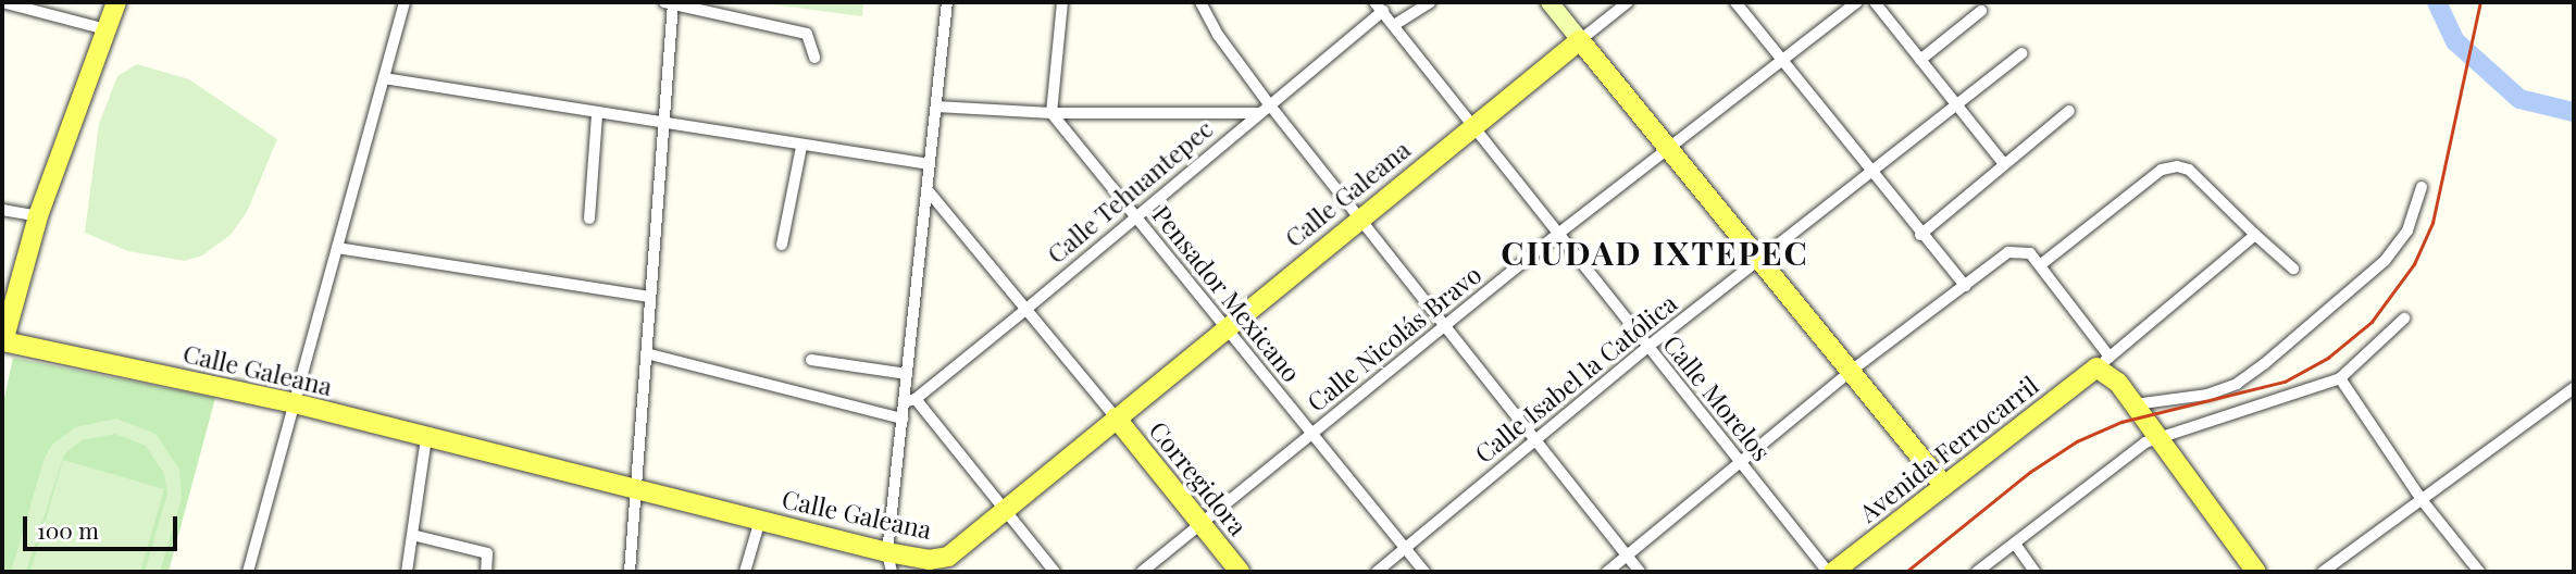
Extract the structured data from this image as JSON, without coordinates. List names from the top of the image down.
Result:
{
  "streets": {
    "main road": ["Calle Galeana", "Avenida Ferrocarril", "Corregidora"],
    "street": [
      "Calle Tehuantepec",
      "Pensador Mexicano",
      "Calle Nicolás Bravo",
      "Calle Isabel la Católica",
      "Calle Morelos"
    ]
  },
  "crossings": [
    ["Calle Tehuantepec", "Pensador Mexicano"],
    ["Calle Tehuantepec", "Calle Morelos"],
    ["Calle Galeana", "Pensador Mexicano"],
    ["Calle Galeana", "Calle Morelos"],
    ["Calle Galeana", "Corregidora"],
    ["Pensador Mexicano", "Calle Nicolás Bravo"],
    ["Pensador Mexicano", "Calle Isabel la Católica"],
    ["Calle Nicolás Bravo", "Calle Morelos"],
    ["Calle Nicolás Bravo", "Corregidora"],
    ["Calle Isabel la Católica", "Calle Morelos"],
    ["Calle Morelos", "Avenida Ferrocarril"]
  ],
  "districts": ["CIUDAD IXTEPEC"],
  "scale_bar": "100 m"
}
